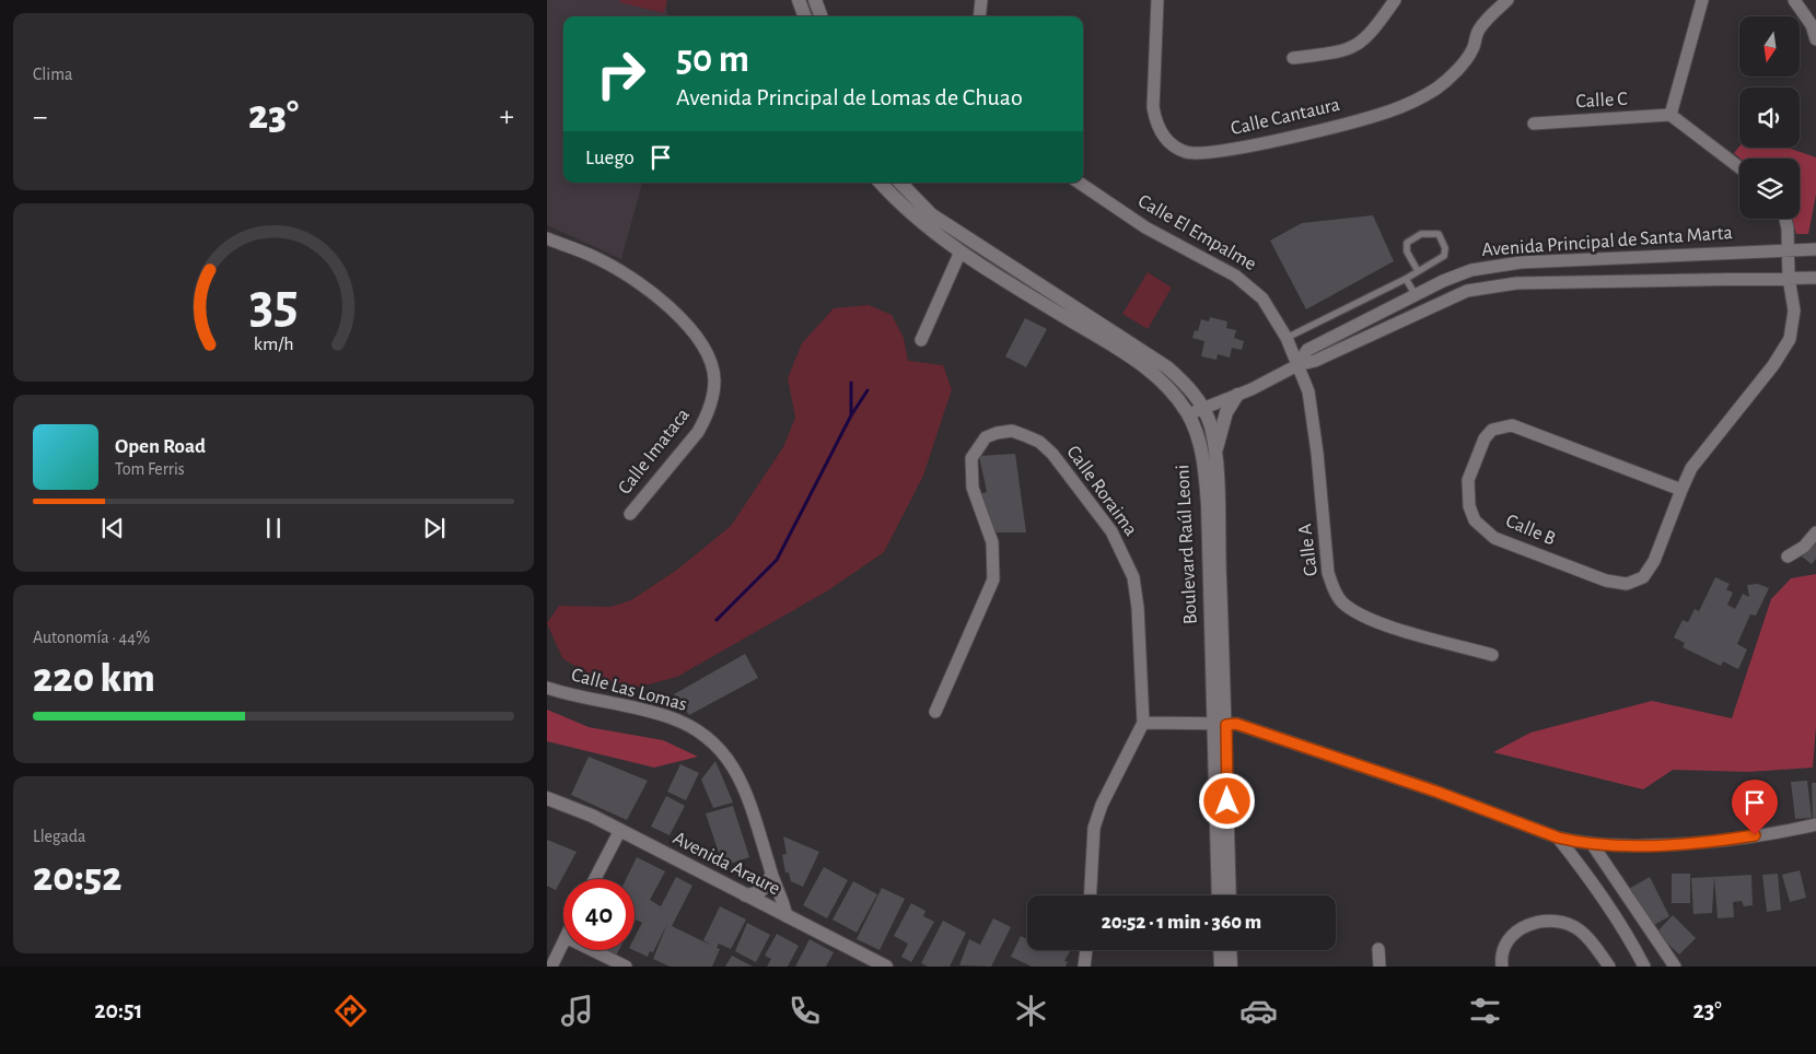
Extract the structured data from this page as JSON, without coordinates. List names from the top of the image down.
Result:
{
  "streets": {
    "street": [
      "Calle C",
      "Calle Cantaura",
      "Calle El Empalme",
      "Avenida Principal de Santa Marta",
      "Calle Imataca",
      "Calle Roraima",
      "Calle B",
      "Boulevard Raúl Leoni",
      "Calle A",
      "Calle Las Lomas",
      "Avenida Araure"
    ]
  },
  "crossings": [
    ["Calle El Empalme", "Avenida Principal de Santa Marta"],
    ["Calle El Empalme", "Calle A"],
    ["Avenida Principal de Santa Marta", "Calle B"],
    ["Avenida Principal de Santa Marta", "Boulevard Raúl Leoni"],
    ["Avenida Principal de Santa Marta", "Calle A"],
    ["Calle Las Lomas", "Avenida Araure"]
  ],
  "north": "bottom",
  "page": {
    "tile": [
      "Clima",
      ["Autonomía · 44%", "220 km"],
      ["Llegada", "20:52"]
    ],
    "turn": ["50 m", "Avenida Principal de Lomas de Chuao"],
    "heat": ["−", "23°", "+"],
    "then": "Luego",
    "song": ["Open Road", "Tom Ferris"],
    "limit": "40",
    "trip": "20:52 · 1 min · 360 m",
    "tabs": ["20:51", "23°"],
    "gauge": ["35", "km/h"]
  }
}
